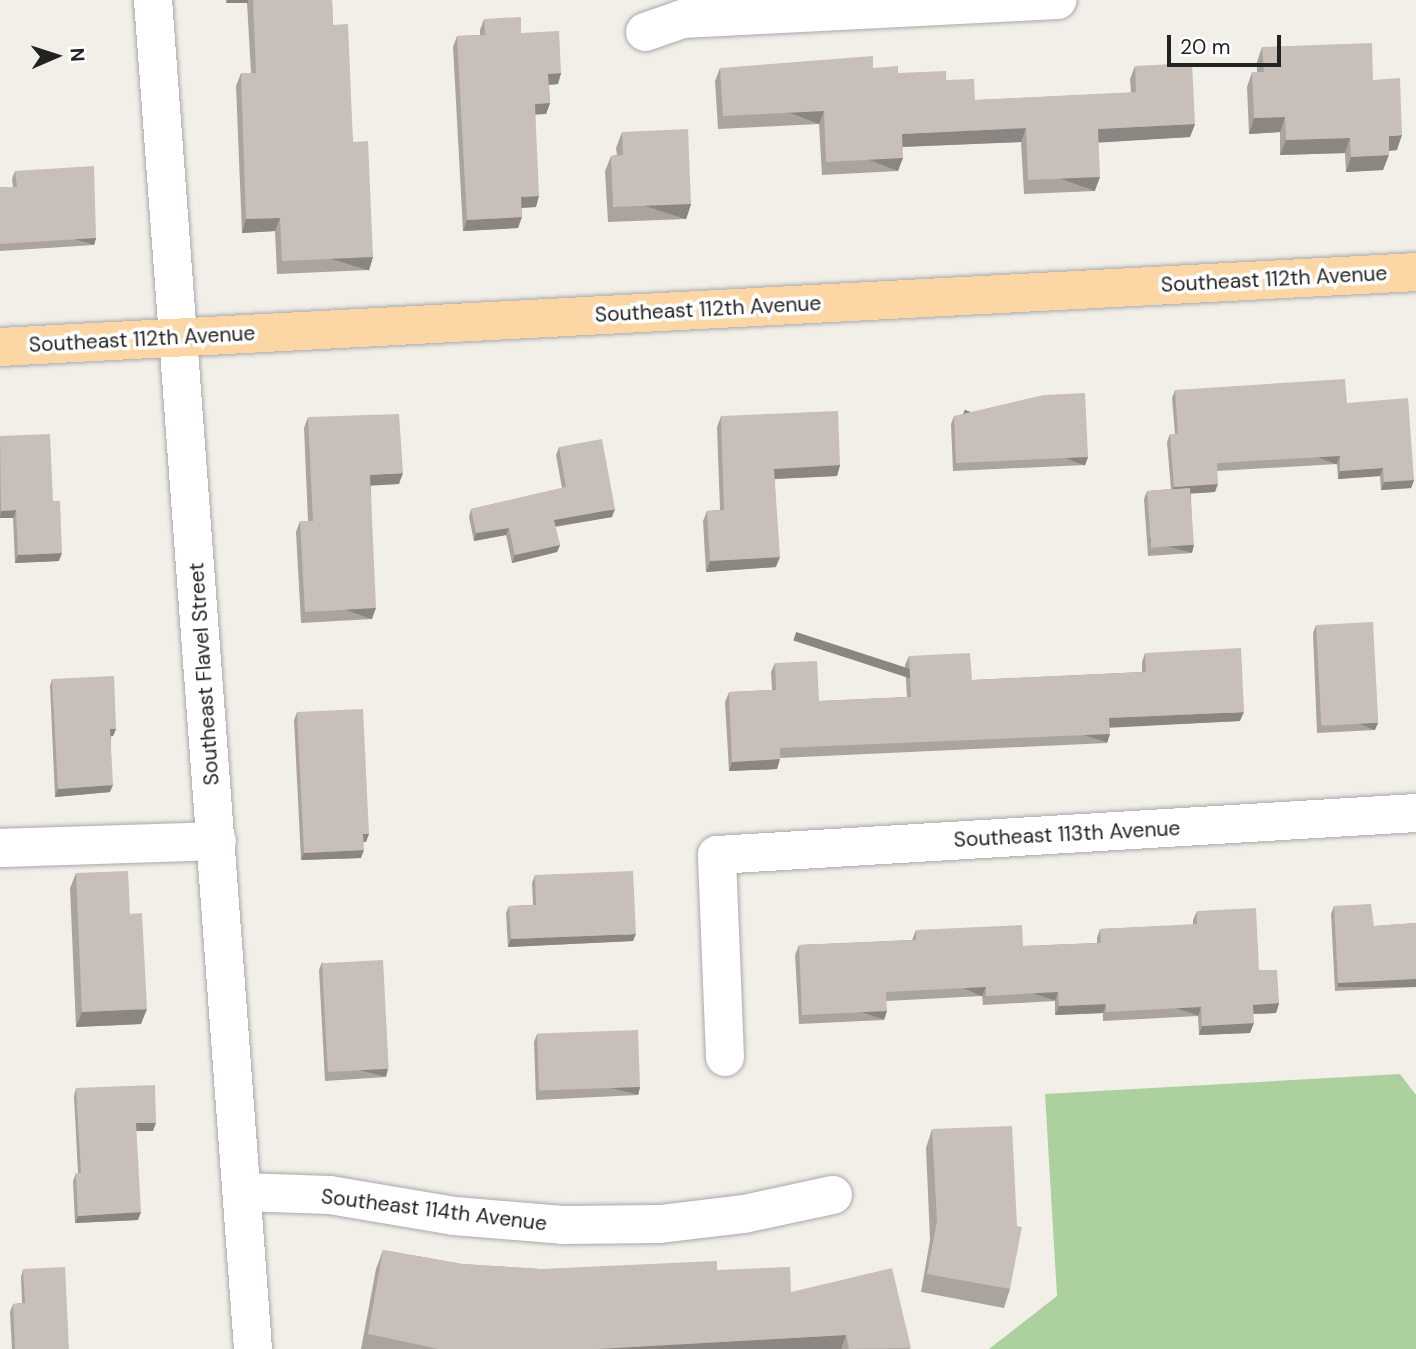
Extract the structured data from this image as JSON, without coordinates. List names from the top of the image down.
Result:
{
  "streets": {
    "main road": ["Southeast 112th Avenue"],
    "street": ["Southeast Flavel Street", "Southeast 113th Avenue", "Southeast 114th Avenue"]
  },
  "crossings": [
    ["Southeast 112th Avenue", "Southeast Flavel Street"],
    ["Southeast Flavel Street", "Southeast 114th Avenue"]
  ],
  "scale_bar": "20 m",
  "north": "right"
}
